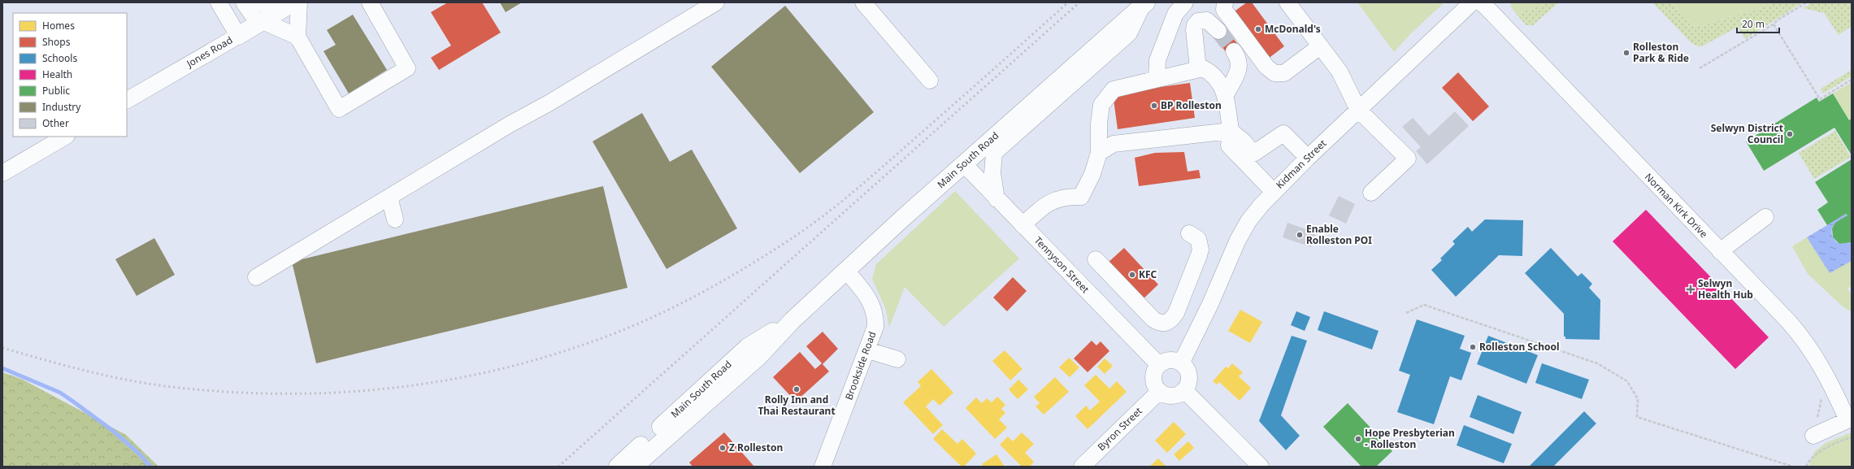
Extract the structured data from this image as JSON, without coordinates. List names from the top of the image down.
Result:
{
  "streets": {
    "main road": ["Jones Road", "Main South Road"],
    "street": [
      "Kidman Street",
      "Norman Kirk Drive",
      "Tennyson Street",
      "Brookside Road",
      "Byron Street"
    ]
  },
  "crossings": [
    ["Main South Road", "Tennyson Street"],
    ["Main South Road", "Brookside Road"],
    ["Kidman Street", "Tennyson Street"],
    ["Kidman Street", "Byron Street"],
    ["Tennyson Street", "Byron Street"]
  ],
  "places": {
    "other": [
      "McDonald's",
      "Rolleston Park & Ride",
      "BP Rolleston",
      "Selwyn District Council",
      "Enable Rolleston POI",
      "KFC",
      "Rolleston School",
      "Rolly Inn and Thai Restaurant",
      "Hope Presbyterian - Rolleston",
      "Z Rolleston"
    ],
    "health": ["Selwyn Health Hub"]
  },
  "legend": [
    "Homes",
    "Shops",
    "Schools",
    "Health",
    "Public",
    "Industry",
    "Other"
  ],
  "scale_bar": "20 m"
}
